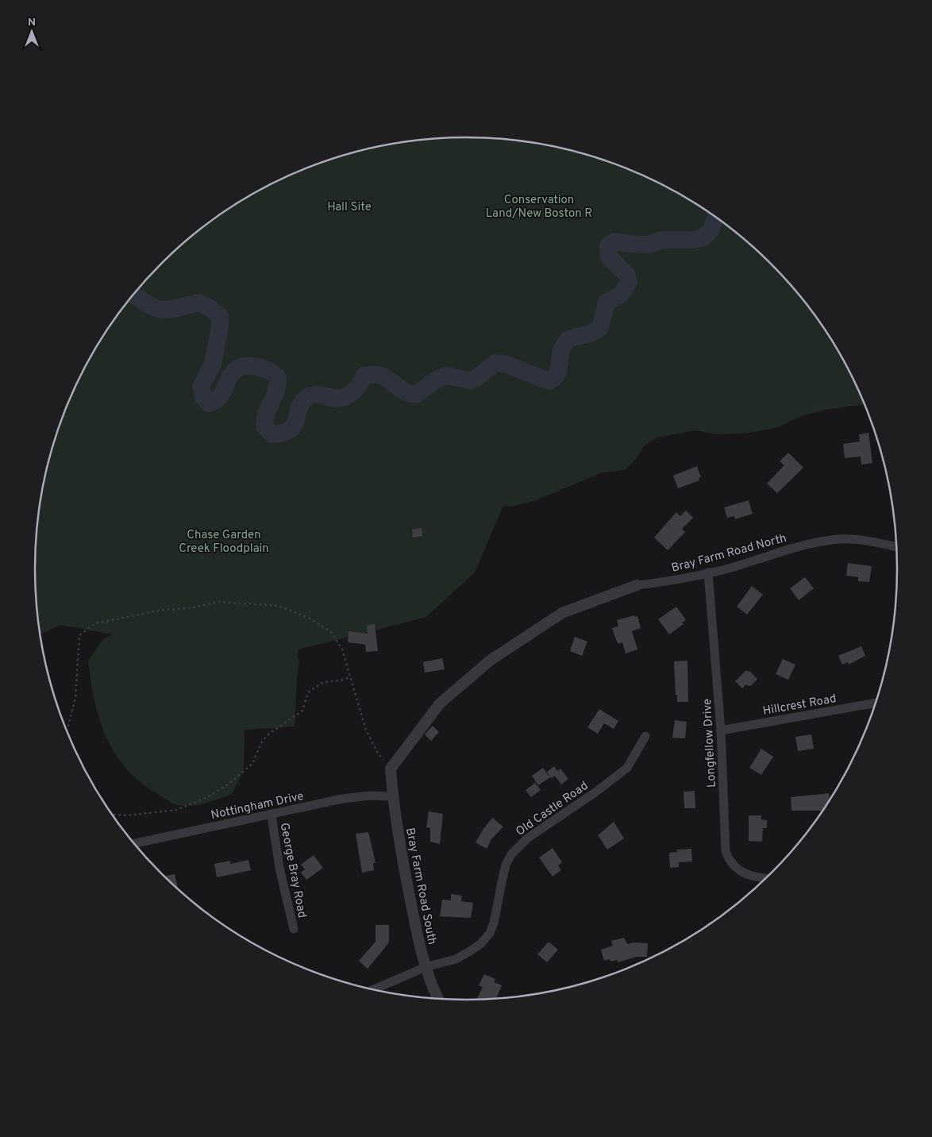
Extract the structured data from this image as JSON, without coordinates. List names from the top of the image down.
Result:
{
  "streets": {
    "street": [
      "Bray Farm Road North",
      "Hillcrest Road",
      "Longfellow Drive",
      "Nottingham Drive",
      "Old Castle Road",
      "George Bray Road",
      "Bray Farm Road South"
    ]
  },
  "crossings": [
    ["Bray Farm Road North", "Longfellow Drive"],
    ["Bray Farm Road North", "Bray Farm Road South"],
    ["Hillcrest Road", "Longfellow Drive"],
    ["Nottingham Drive", "George Bray Road"],
    ["Nottingham Drive", "Bray Farm Road South"],
    ["Old Castle Road", "Bray Farm Road South"]
  ],
  "parks": ["Conservation Land/New Boston R", "Hall Site", "Chase Garden Creek Floodplain"],
  "north": "top"
}
